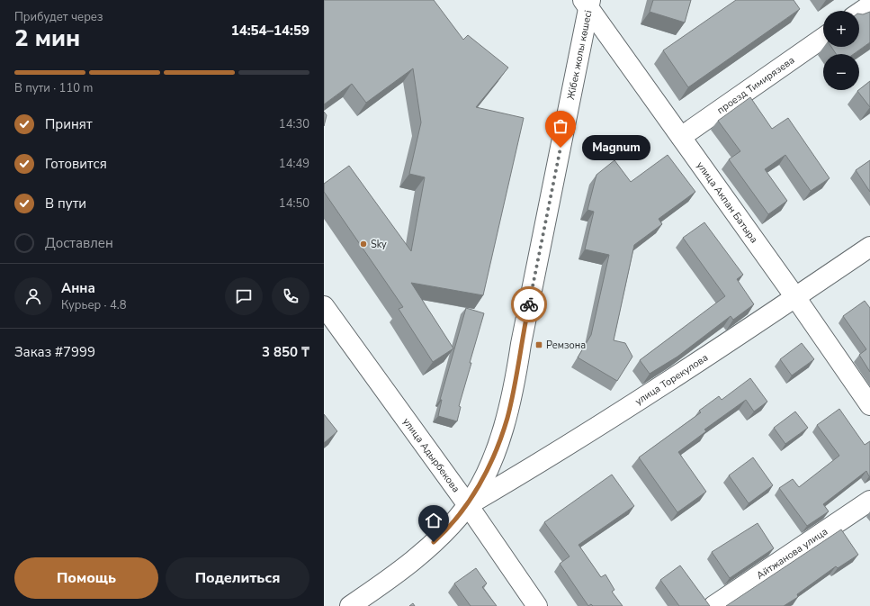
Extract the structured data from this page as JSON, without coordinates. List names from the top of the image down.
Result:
{
  "streets": {
    "street": [
      "Жібек жолы көшесі",
      "проезд Тимирязева",
      "улица Акпан Батыра",
      "улица Торекулова",
      "улица Адырбекова",
      "Айтжанова улица"
    ]
  },
  "crossings": [
    ["Жібек жолы көшесі", "улица Акпан Батыра"],
    ["Жібек жолы көшесі", "улица Торекулова"],
    ["Жібек жолы көшесі", "улица Адырбекова"],
    ["проезд Тимирязева", "улица Акпан Батыра"],
    ["улица Акпан Батыра", "улица Торекулова"],
    ["улица Торекулова", "улица Адырбекова"]
  ],
  "places": {
    "other": ["Magnum", "Sky"],
    "transit": ["Ремзона"]
  },
  "page": {
    "heading": ["2 мин", "Прибудет через", "14:54–14:59"],
    "panel": [
      "Анна",
      "Курьер · 4.8",
      "Заказ #7999",
      "3 850 ₸"
    ],
    "map_buttons": ["+", "−"],
    "bar": "В пути · 110 m",
    "list": [
      ["Принят", "14:30"],
      ["Готовится", "14:49"],
      ["В пути", "14:50"],
      "Доставлен"
    ],
    "bubble": "Magnum",
    "buttons": ["Помощь", "Поделиться"]
  }
}
